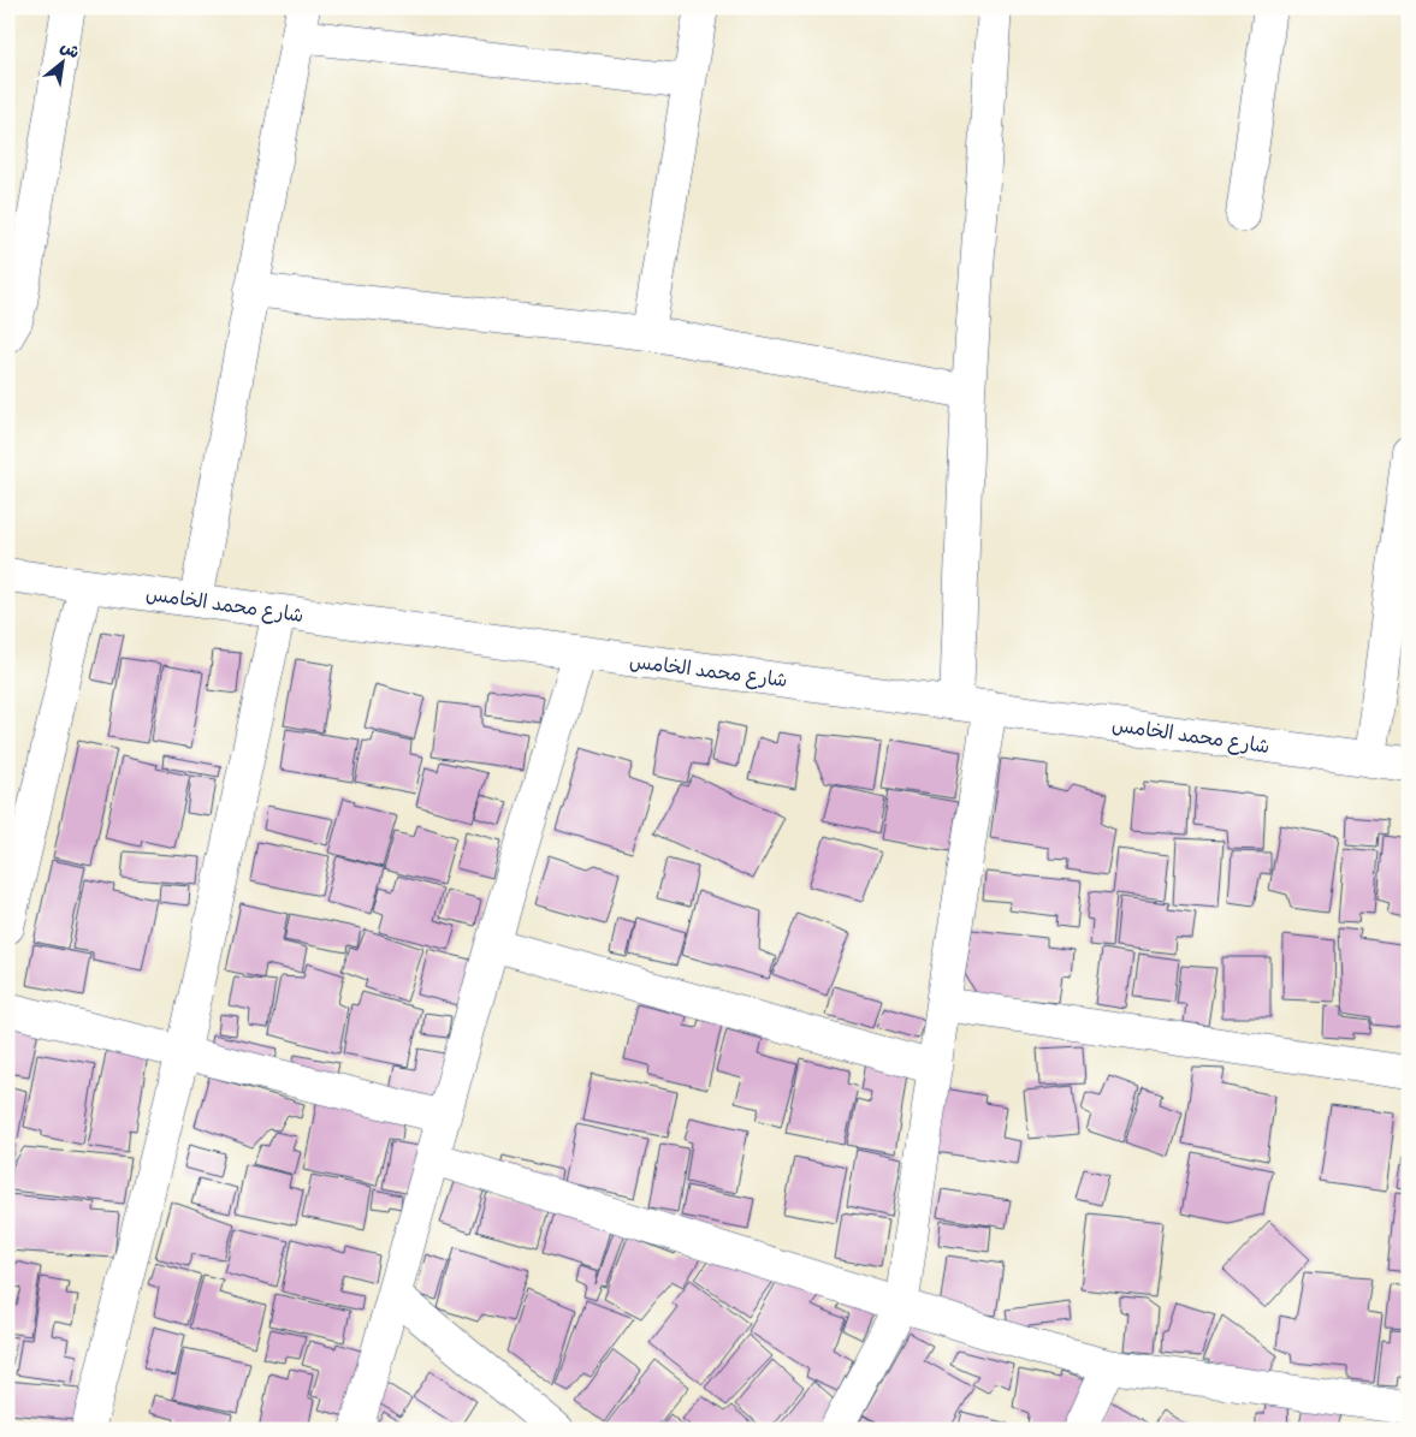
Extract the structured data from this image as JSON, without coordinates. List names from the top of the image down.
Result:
{
  "streets": {
    "street": ["شارع محمد الخامس"]
  },
  "north": "top right"
}
